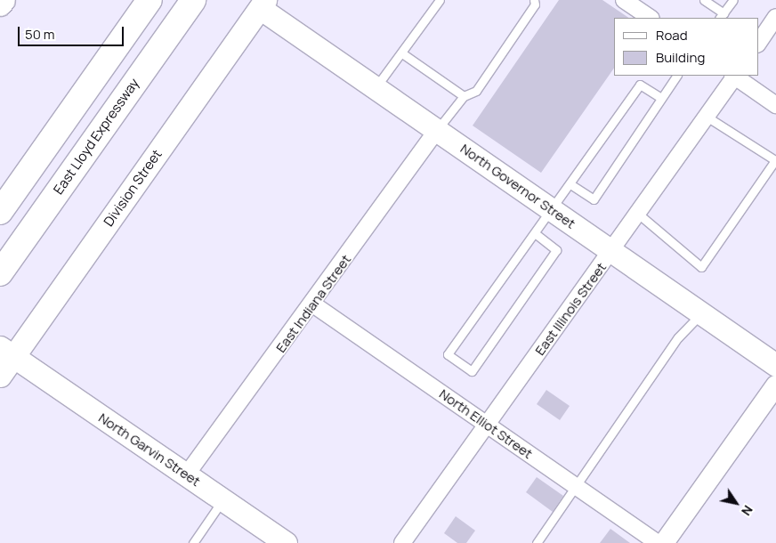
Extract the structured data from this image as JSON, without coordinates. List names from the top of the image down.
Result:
{
  "streets": {
    "highway": ["East Lloyd Expressway"],
    "main road": ["North Governor Street", "Division Street", "North Garvin Street"],
    "street": ["East Indiana Street", "East Illinois Street", "North Elliot Street"]
  },
  "crossings": [
    ["North Governor Street", "Division Street"],
    ["North Governor Street", "East Indiana Street"],
    ["North Governor Street", "East Illinois Street"],
    ["Division Street", "North Garvin Street"],
    ["East Indiana Street", "North Elliot Street"],
    ["East Indiana Street", "North Garvin Street"],
    ["East Illinois Street", "North Elliot Street"]
  ],
  "legend": ["Road", "Building"],
  "scale_bar": "50 m",
  "north": "bottom right"
}
